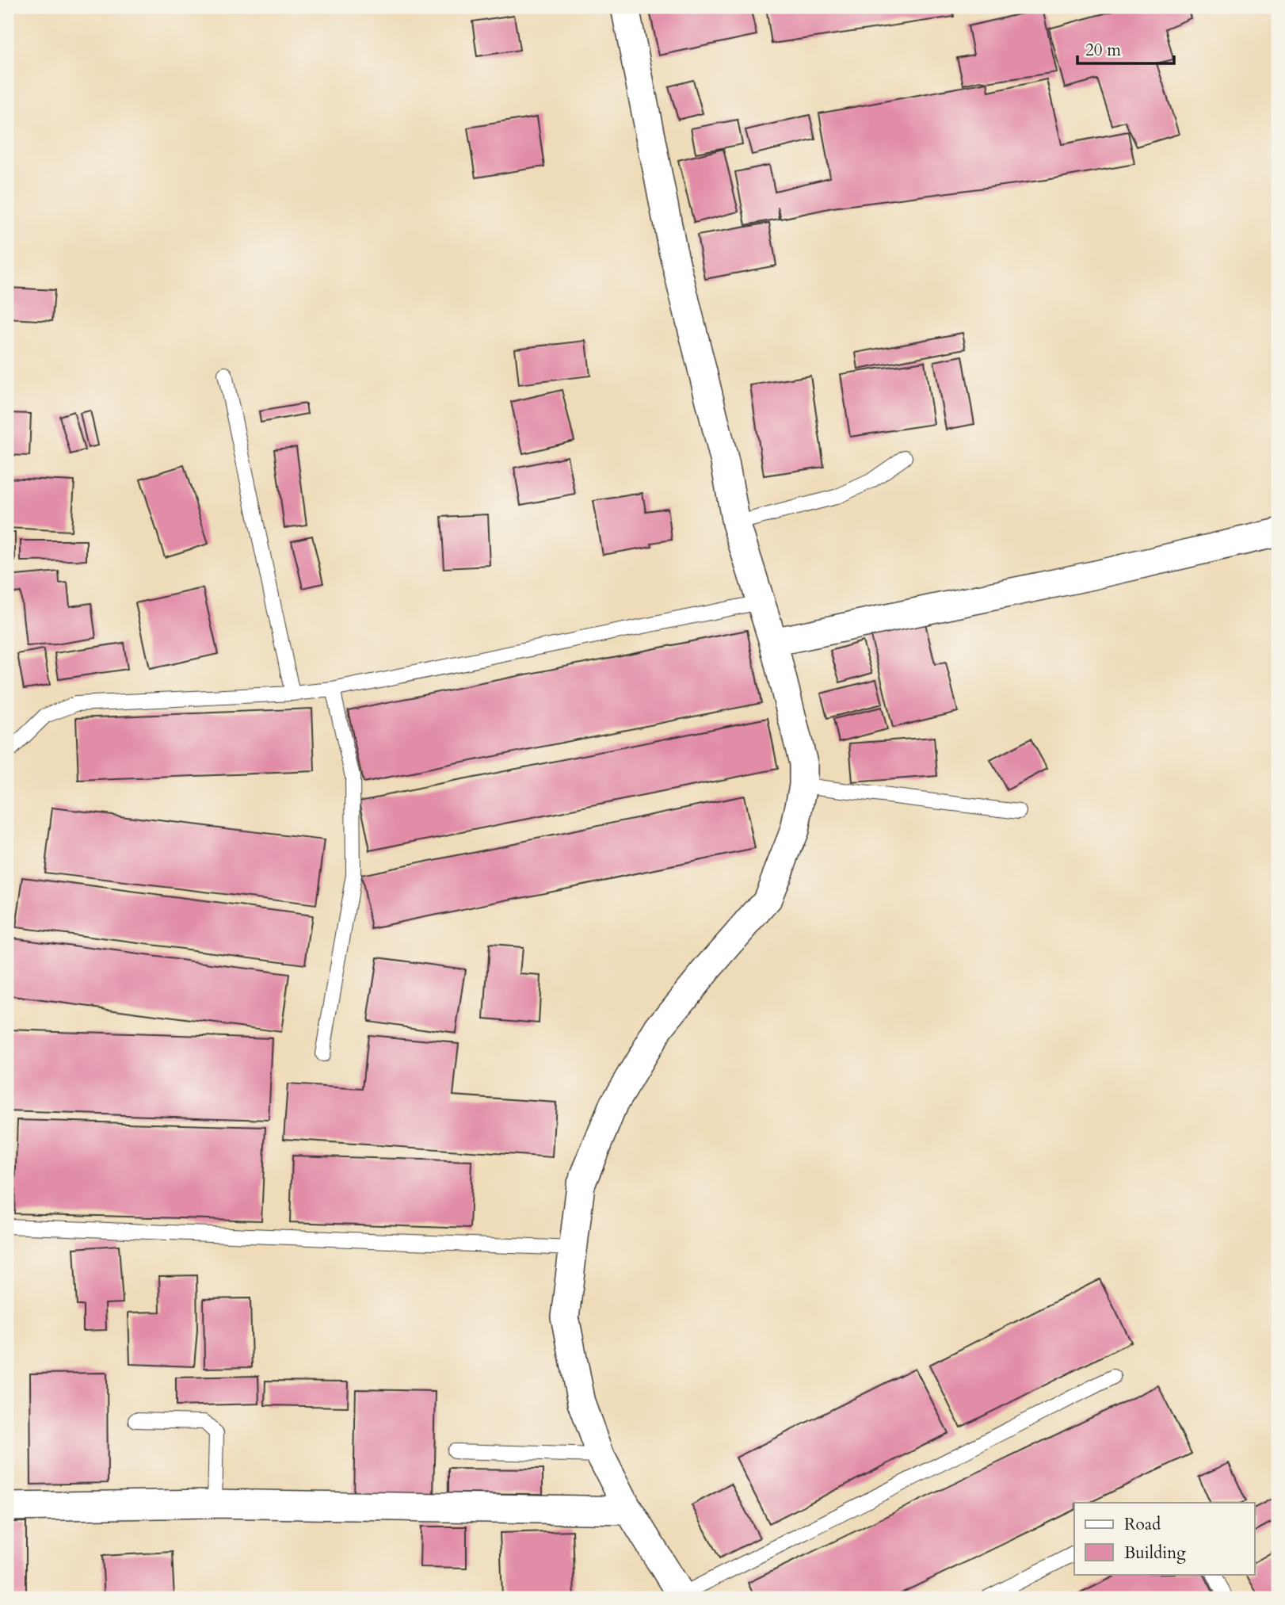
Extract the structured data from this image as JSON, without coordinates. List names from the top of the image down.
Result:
{
  "legend": ["Road", "Building"],
  "scale_bar": "20 m"
}
